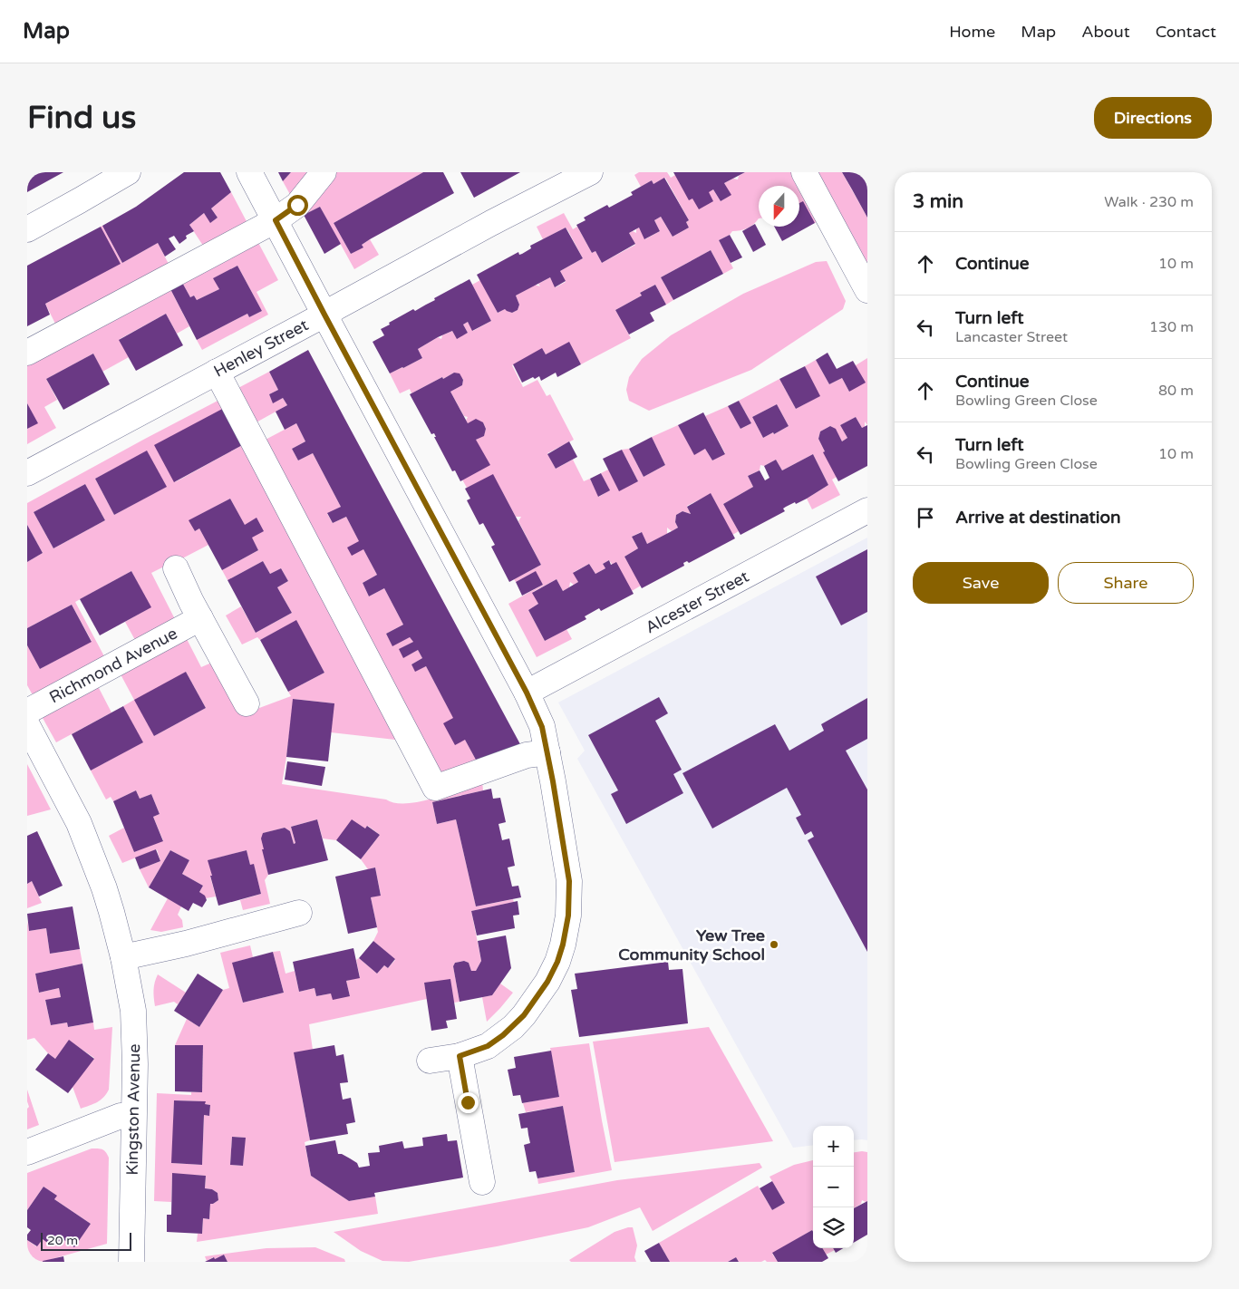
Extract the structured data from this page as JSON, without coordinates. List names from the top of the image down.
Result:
{
  "streets": {
    "street": [
      "Henley Street",
      "Alcester Street",
      "Richmond Avenue",
      "Kingston Avenue"
    ]
  },
  "places": ["Yew Tree Community School"],
  "scale_bar": "20 m",
  "north": "bottom",
  "page": {
    "header": "Map",
    "nav": [
      "Home",
      "Map",
      "About",
      "Contact"
    ],
    "buttons": [
      "Directions",
      ["Save", "Share"]
    ],
    "title": "Find us",
    "heading": ["3 min", "Walk · 230 m"],
    "list": [
      ["Continue", "10 m"],
      ["Turn left", "Lancaster Street", "130 m"],
      ["Continue", "Bowling Green Close", "80 m"],
      ["Turn left", "Bowling Green Close", "10 m"],
      "Arrive at destination"
    ],
    "map_buttons": ["+", "−"],
    "scale": "20 m"
  }
}
